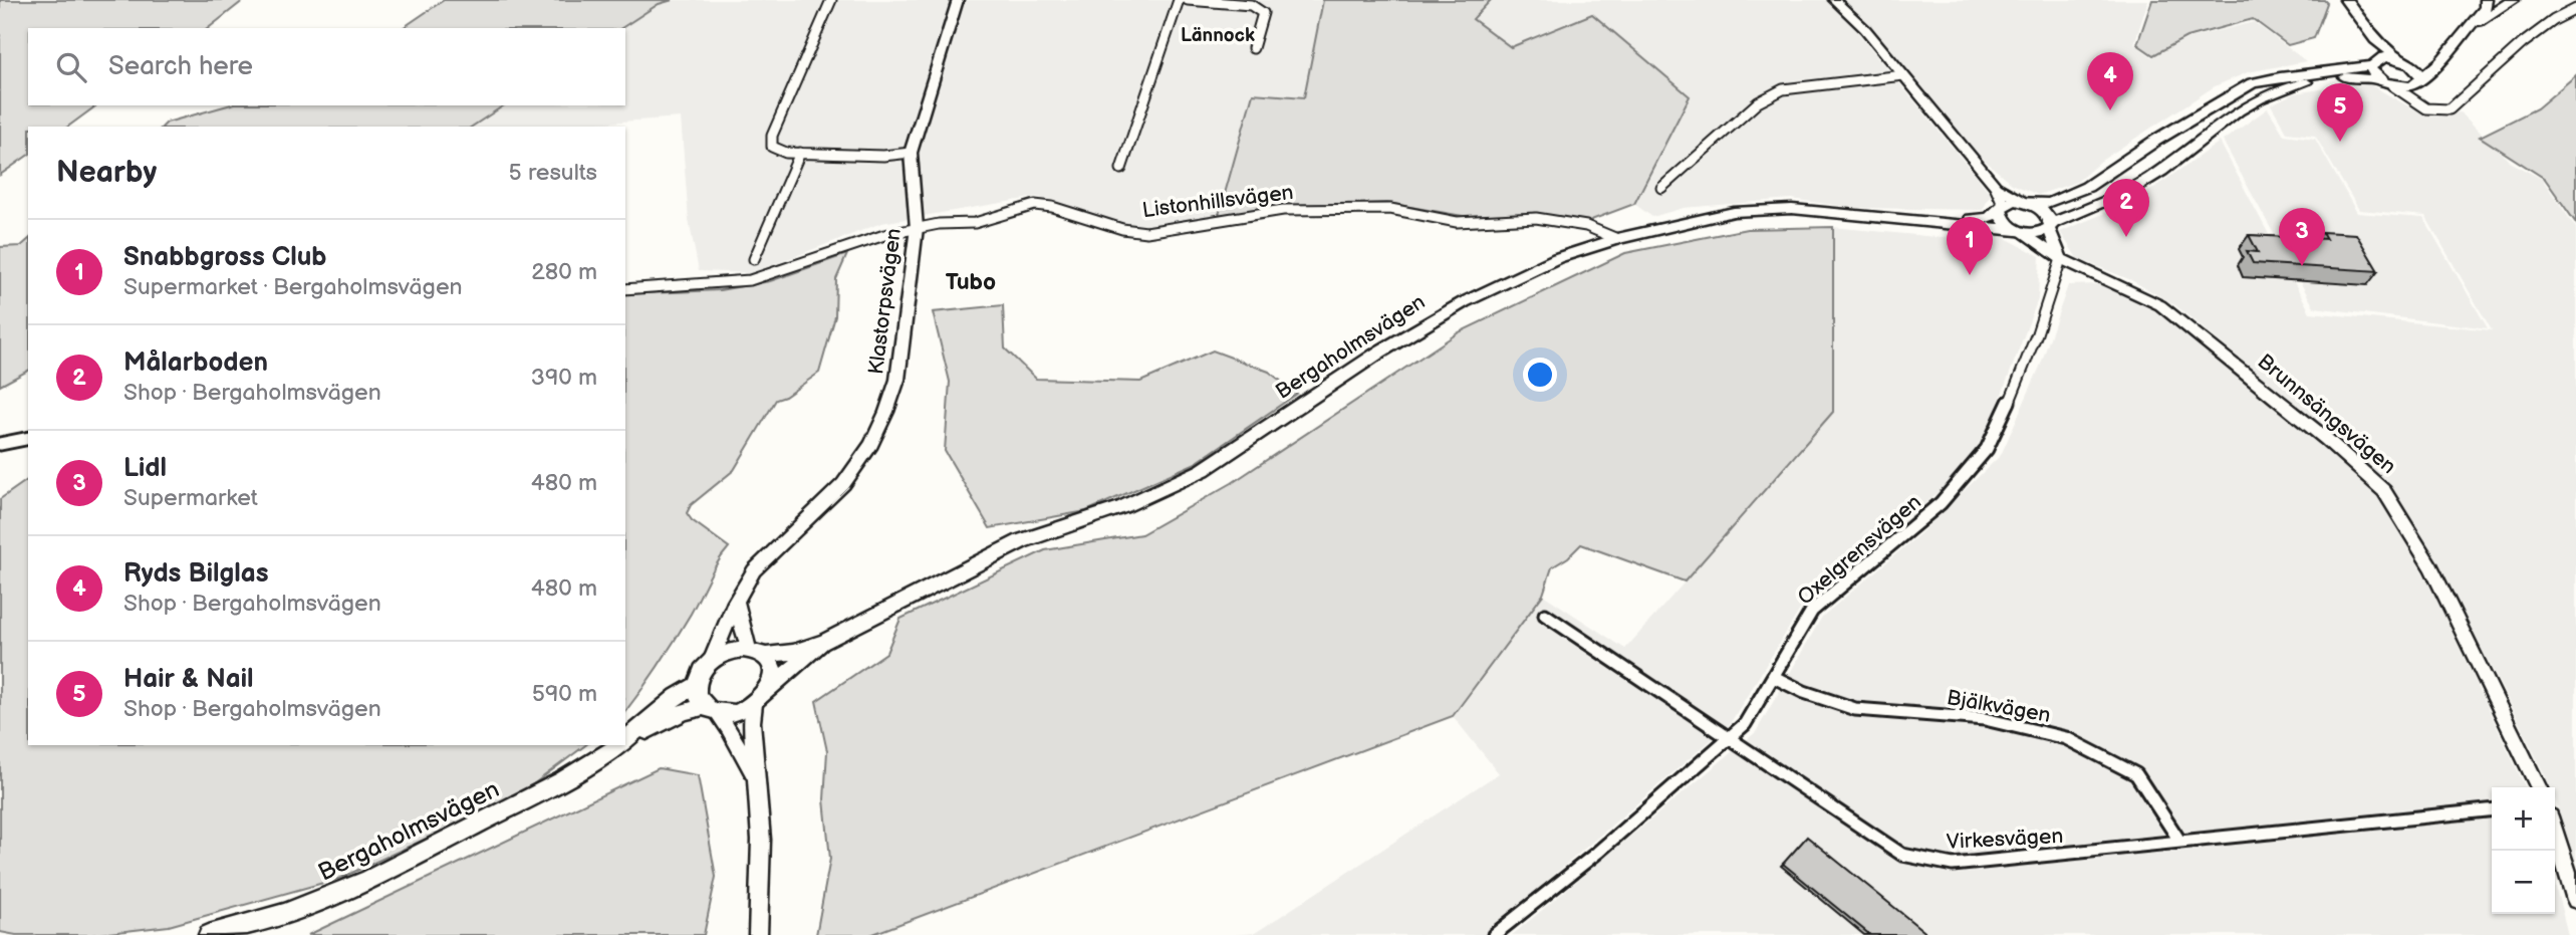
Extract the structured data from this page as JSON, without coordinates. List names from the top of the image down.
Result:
{
  "streets": {
    "main road": ["Bergaholmsvägen"],
    "street": [
      "Listonhillsvägen",
      "Klastorpsvägen",
      "Brunnsängsvägen",
      "Oxelgrensvägen",
      "Bjälkvägen",
      "Virkesvägen"
    ]
  },
  "crossings": [
    ["Listonhillsvägen", "Klastorpsvägen"],
    ["Listonhillsvägen", "Bergaholmsvägen"],
    ["Klastorpsvägen", "Bergaholmsvägen"],
    ["Bergaholmsvägen", "Brunnsängsvägen"],
    ["Brunnsängsvägen", "Oxelgrensvägen"],
    ["Oxelgrensvägen", "Bjälkvägen"],
    ["Oxelgrensvägen", "Virkesvägen"],
    ["Bjälkvägen", "Virkesvägen"]
  ],
  "districts": ["Lännock", "Tubo"],
  "page": {
    "search": "Search here",
    "pins": [
      "4",
      "5",
      "2",
      "3",
      "1"
    ],
    "heading": ["Nearby", "5 results"],
    "list": [
      {
        "mark": "1",
        "name": "Snabbgross Club",
        "note": "Supermarket · Bergaholmsvägen",
        "value": "280 m"
      },
      {
        "mark": "2",
        "name": "Målarboden",
        "note": "Shop · Bergaholmsvägen",
        "value": "390 m"
      },
      {
        "mark": "3",
        "name": "Lidl",
        "note": "Supermarket",
        "value": "480 m"
      },
      {
        "mark": "4",
        "name": "Ryds Bilglas",
        "note": "Shop · Bergaholmsvägen",
        "value": "480 m"
      },
      {
        "mark": "5",
        "name": "Hair & Nail",
        "note": "Shop · Bergaholmsvägen",
        "value": "590 m"
      }
    ],
    "map_buttons": ["+", "−"]
  }
}
